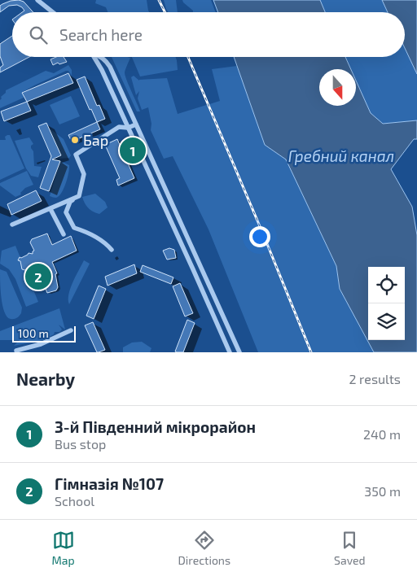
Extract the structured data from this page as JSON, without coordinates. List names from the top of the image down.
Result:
{
  "water": ["Гребний канал"],
  "places": ["Бар"],
  "scale_bar": "100 m",
  "north": "bottom",
  "page": {
    "search": "Search here",
    "pins": ["1", "2"],
    "scale": "100 m",
    "heading": ["Nearby", "2 results"],
    "list": [
      {
        "mark": "1",
        "name": "3-й Південний мікрорайон",
        "note": "Bus stop",
        "value": "240 m"
      },
      {
        "mark": "2",
        "name": "Гімназія №107",
        "note": "School",
        "value": "350 m"
      }
    ],
    "nav": ["Map", "Directions", "Saved"]
  }
}
